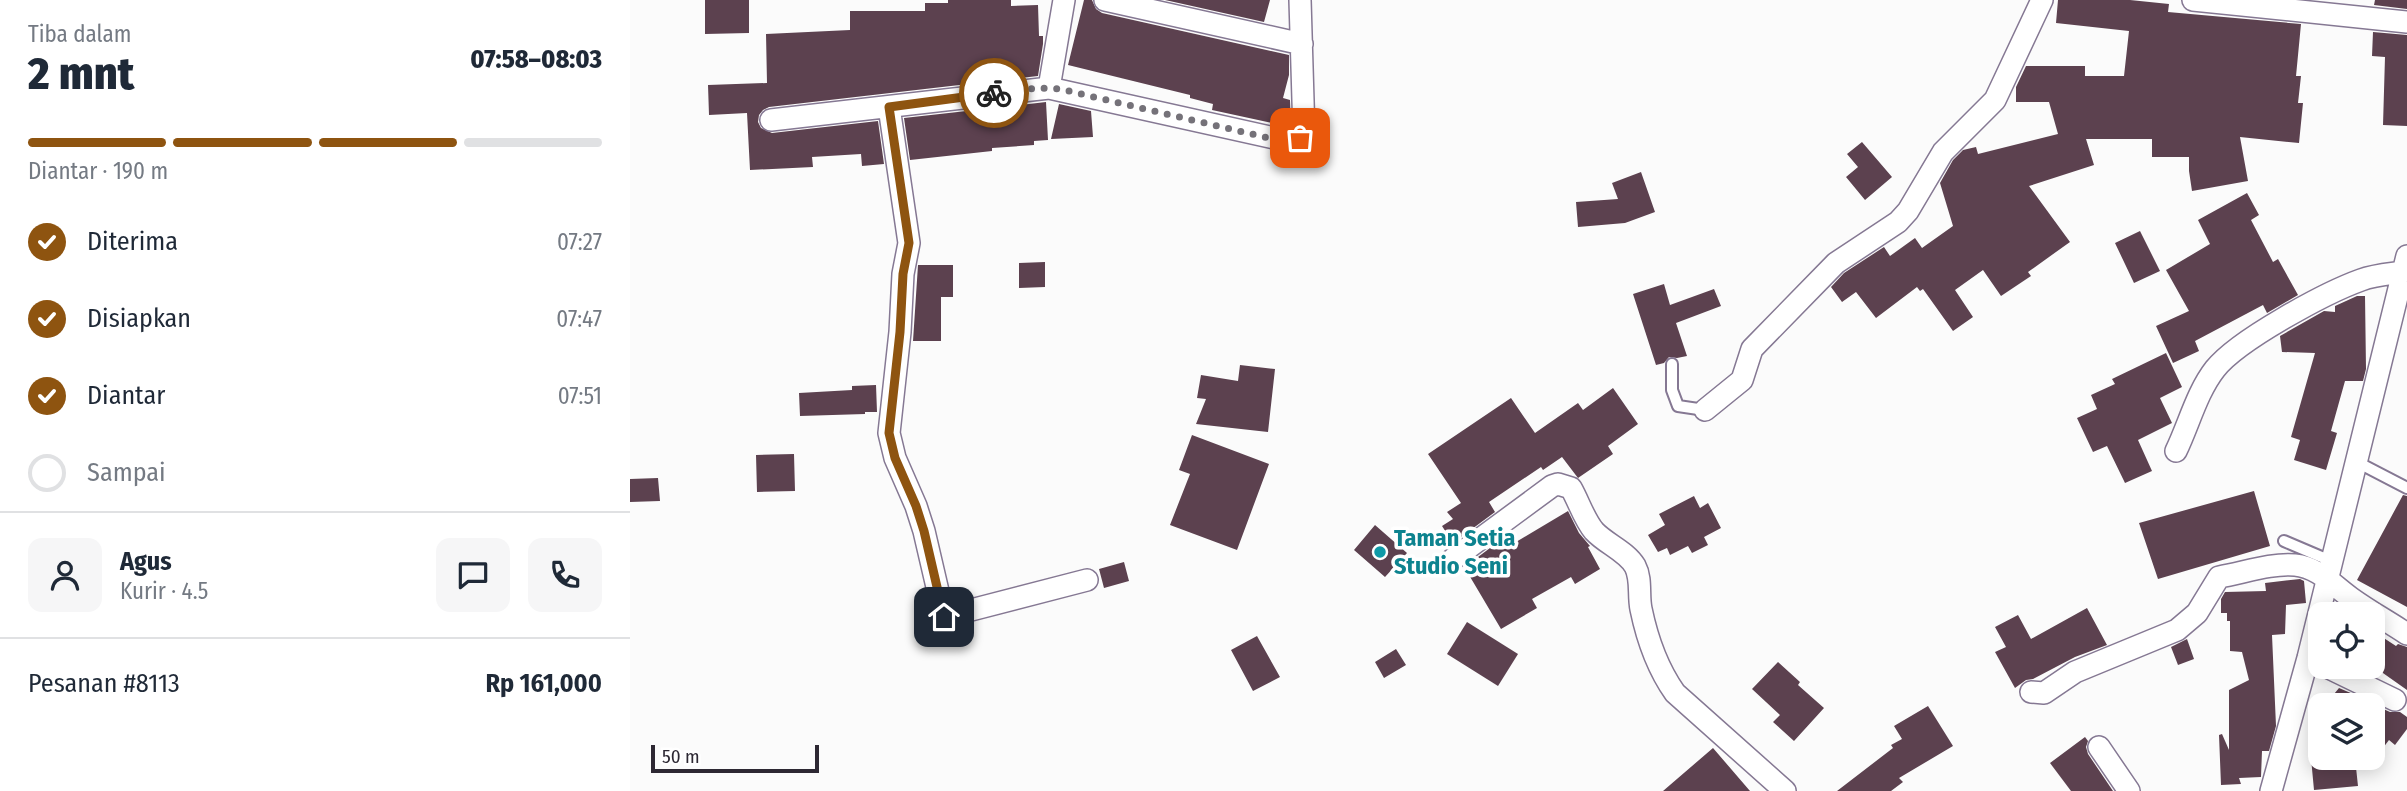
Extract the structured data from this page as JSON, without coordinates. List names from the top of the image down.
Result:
{
  "places": ["Taman Setia Studio Seni"],
  "scale_bar": "50 m",
  "page": {
    "heading": ["2 mnt", "Tiba dalam", "07:58–08:03"],
    "panel": [
      "Agus",
      "Kurir · 4.5",
      "Pesanan #8113",
      "Rp 161,000"
    ],
    "bar": "Diantar · 190 m",
    "list": [
      ["Diterima", "07:27"],
      ["Disiapkan", "07:47"],
      ["Diantar", "07:51"],
      "Sampai"
    ],
    "scale": "50 m"
  }
}
